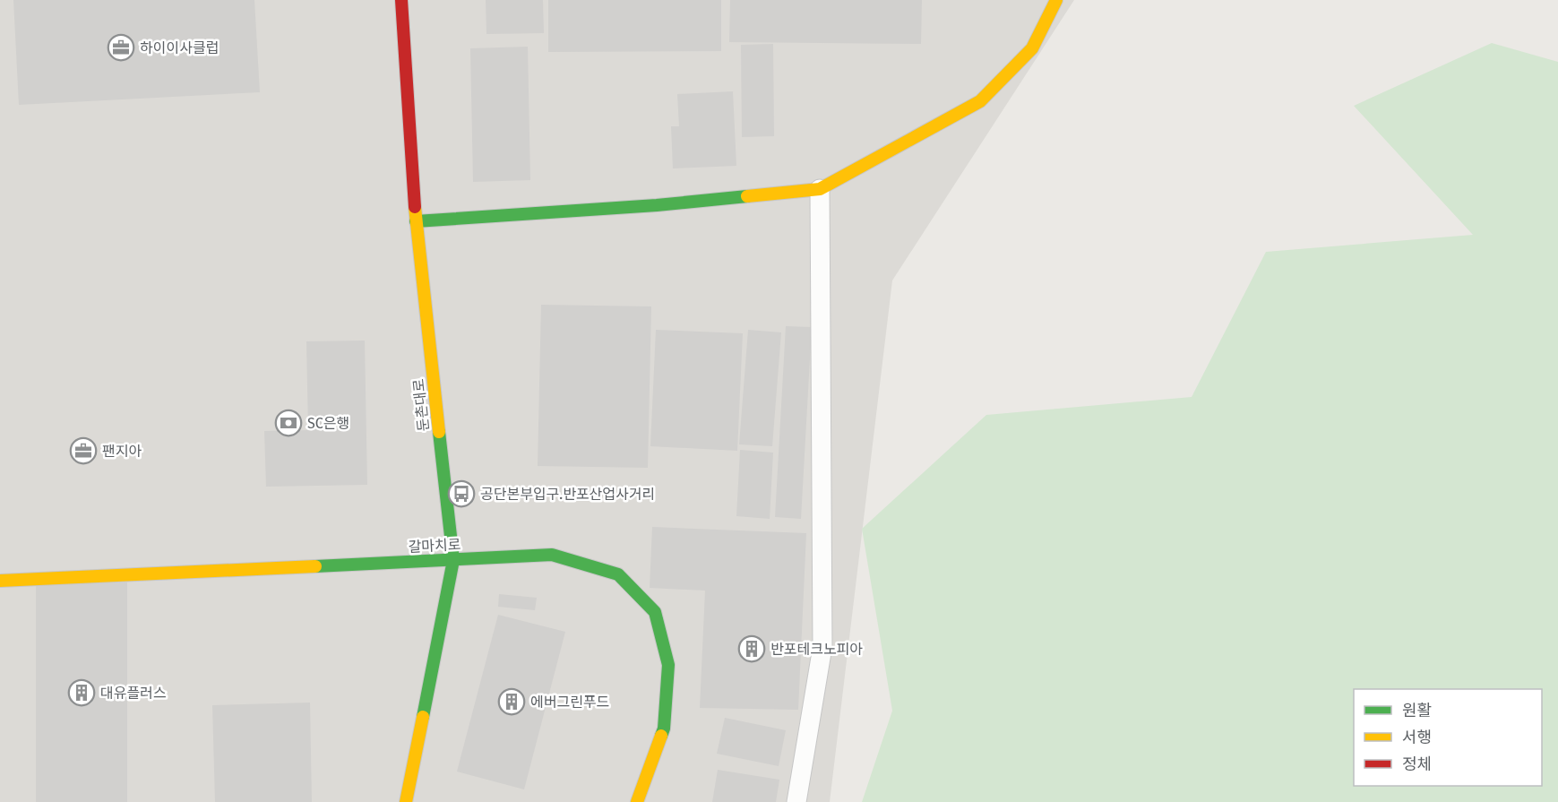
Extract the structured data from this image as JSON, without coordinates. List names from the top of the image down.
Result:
{
  "streets": {
    "street": ["둔촌대로", "갈마치로"]
  },
  "crossings": [
    ["둔촌대로", "갈마치로"]
  ],
  "places": {
    "office": ["하이이사클럽", "팬지아"],
    "bank": ["SC은행"],
    "bus stop": ["공단본부입구.반포산업사거리"],
    "building": ["반포테크노피아", "대유플러스", "에버그린푸드"]
  },
  "legend": ["원활", "서행", "정체"]
}
